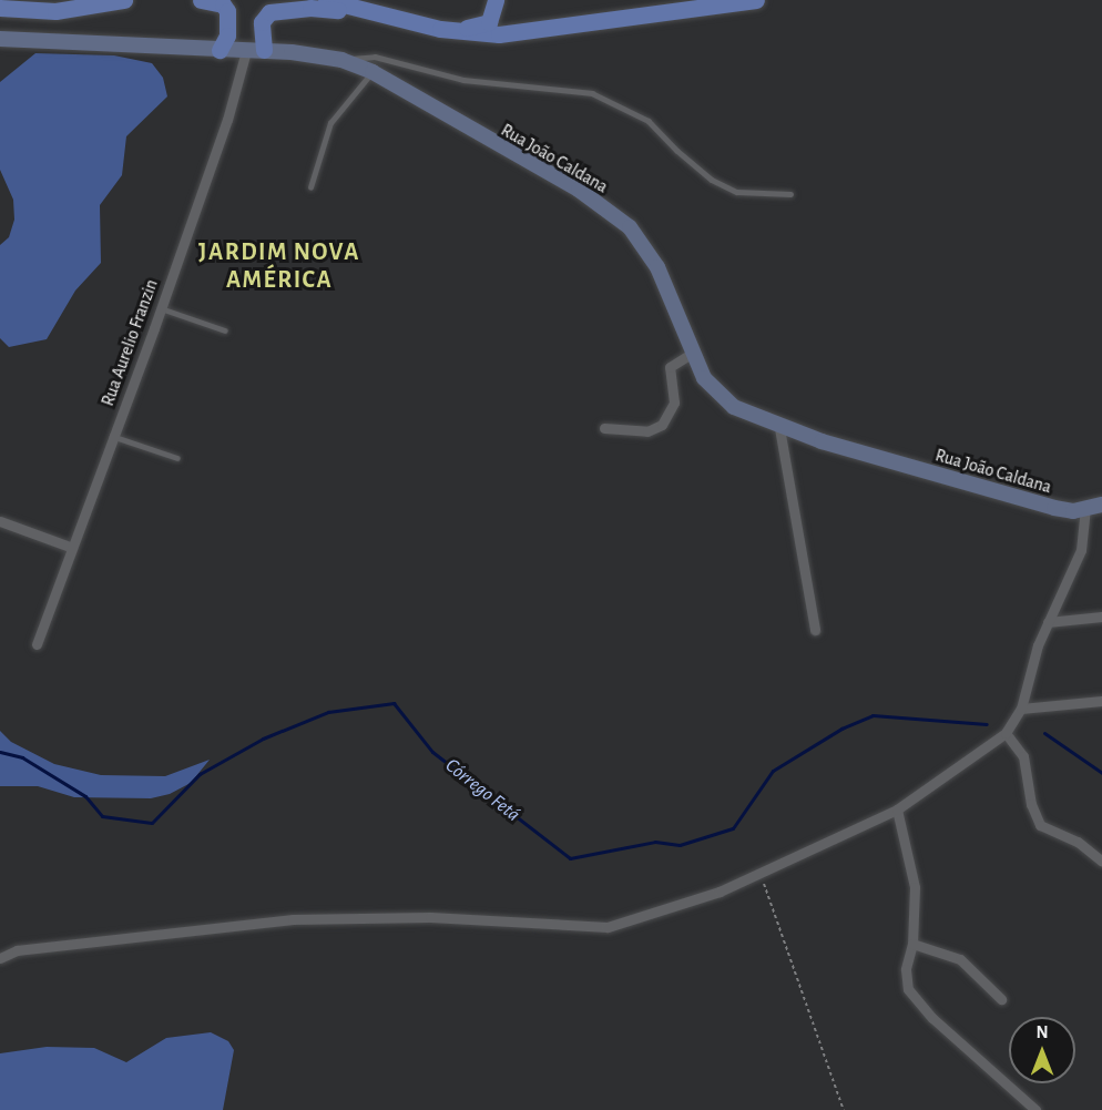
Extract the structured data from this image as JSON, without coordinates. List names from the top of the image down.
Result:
{
  "streets": {
    "street": ["Rua João Caldana", "Rua Aurelio Franzin"]
  },
  "crossings": [
    ["Rua João Caldana", "Rua Aurelio Franzin"]
  ],
  "districts": ["JARDIM NOVA AMÉRICA"],
  "water": ["Córrego Fetá"],
  "north": "top"
}
